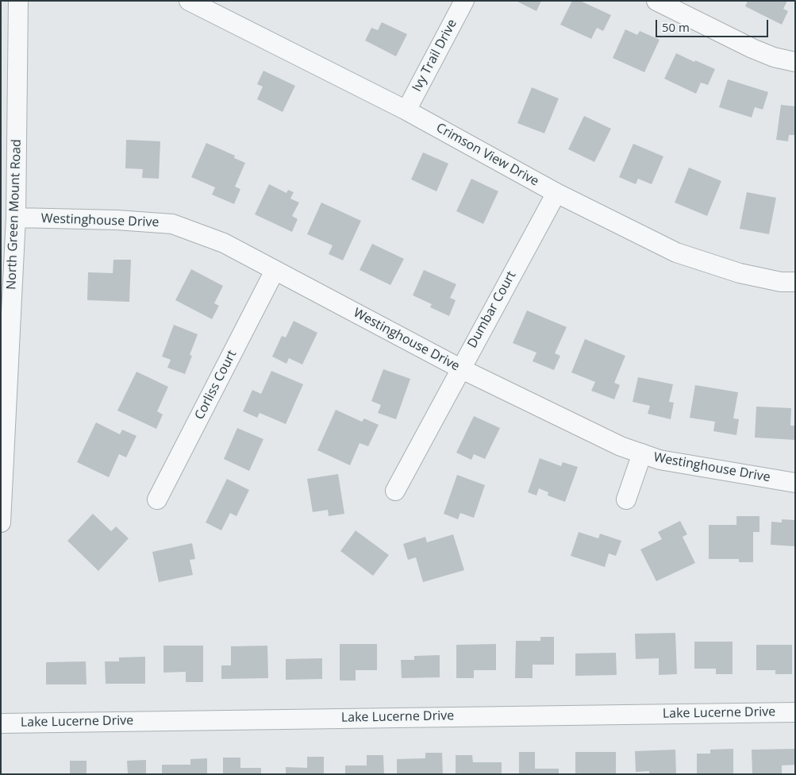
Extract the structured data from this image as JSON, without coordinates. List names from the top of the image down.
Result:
{
  "streets": {
    "street": [
      "Ivy Trail Drive",
      "Crimson View Drive",
      "North Green Mount Road",
      "Westinghouse Drive",
      "Dumbar Court",
      "Corliss Court",
      "Lake Lucerne Drive"
    ]
  },
  "crossings": [
    ["Ivy Trail Drive", "Crimson View Drive"],
    ["Crimson View Drive", "Dumbar Court"],
    ["North Green Mount Road", "Westinghouse Drive"],
    ["Westinghouse Drive", "Dumbar Court"],
    ["Westinghouse Drive", "Corliss Court"]
  ],
  "scale_bar": "50 m"
}
